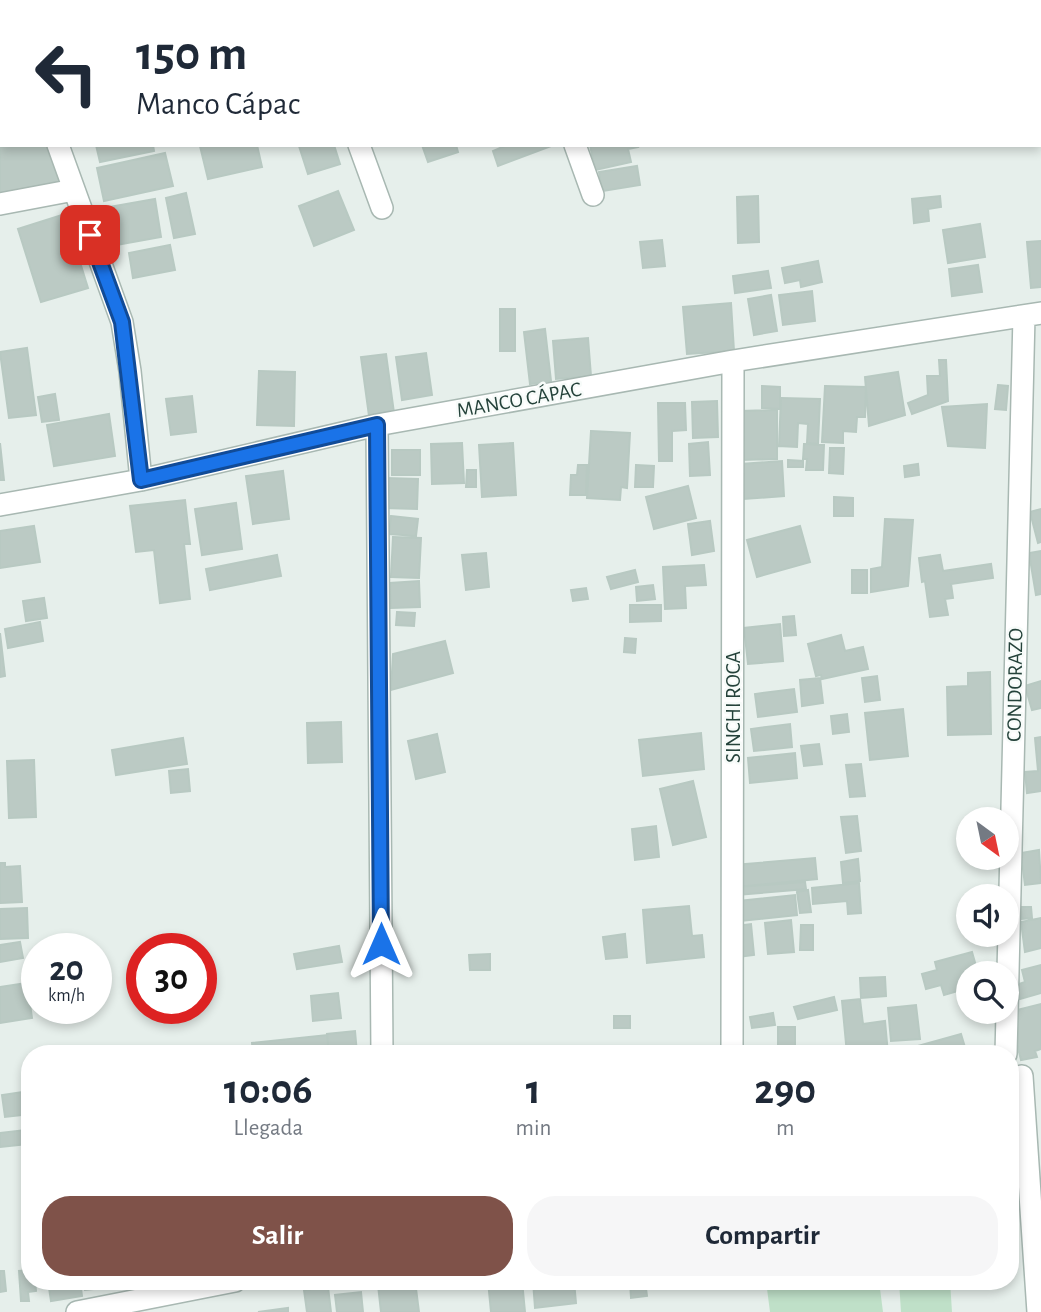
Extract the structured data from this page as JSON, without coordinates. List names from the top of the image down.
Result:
{
  "streets": {
    "street": ["MANCO CÁPAC", "CONDORAZO", "SINCHI ROCA"]
  },
  "crossings": [
    ["MANCO CÁPAC", "CONDORAZO"],
    ["MANCO CÁPAC", "SINCHI ROCA"]
  ],
  "north": "bottom right",
  "page": {
    "turn": ["150 m", "Manco Cápac"],
    "speed": "20 km/h",
    "limit": "30",
    "eta": [
      "10:06",
      "Llegada",
      "1",
      "min",
      "290",
      "m"
    ],
    "buttons": ["Salir", "Compartir"]
  }
}
